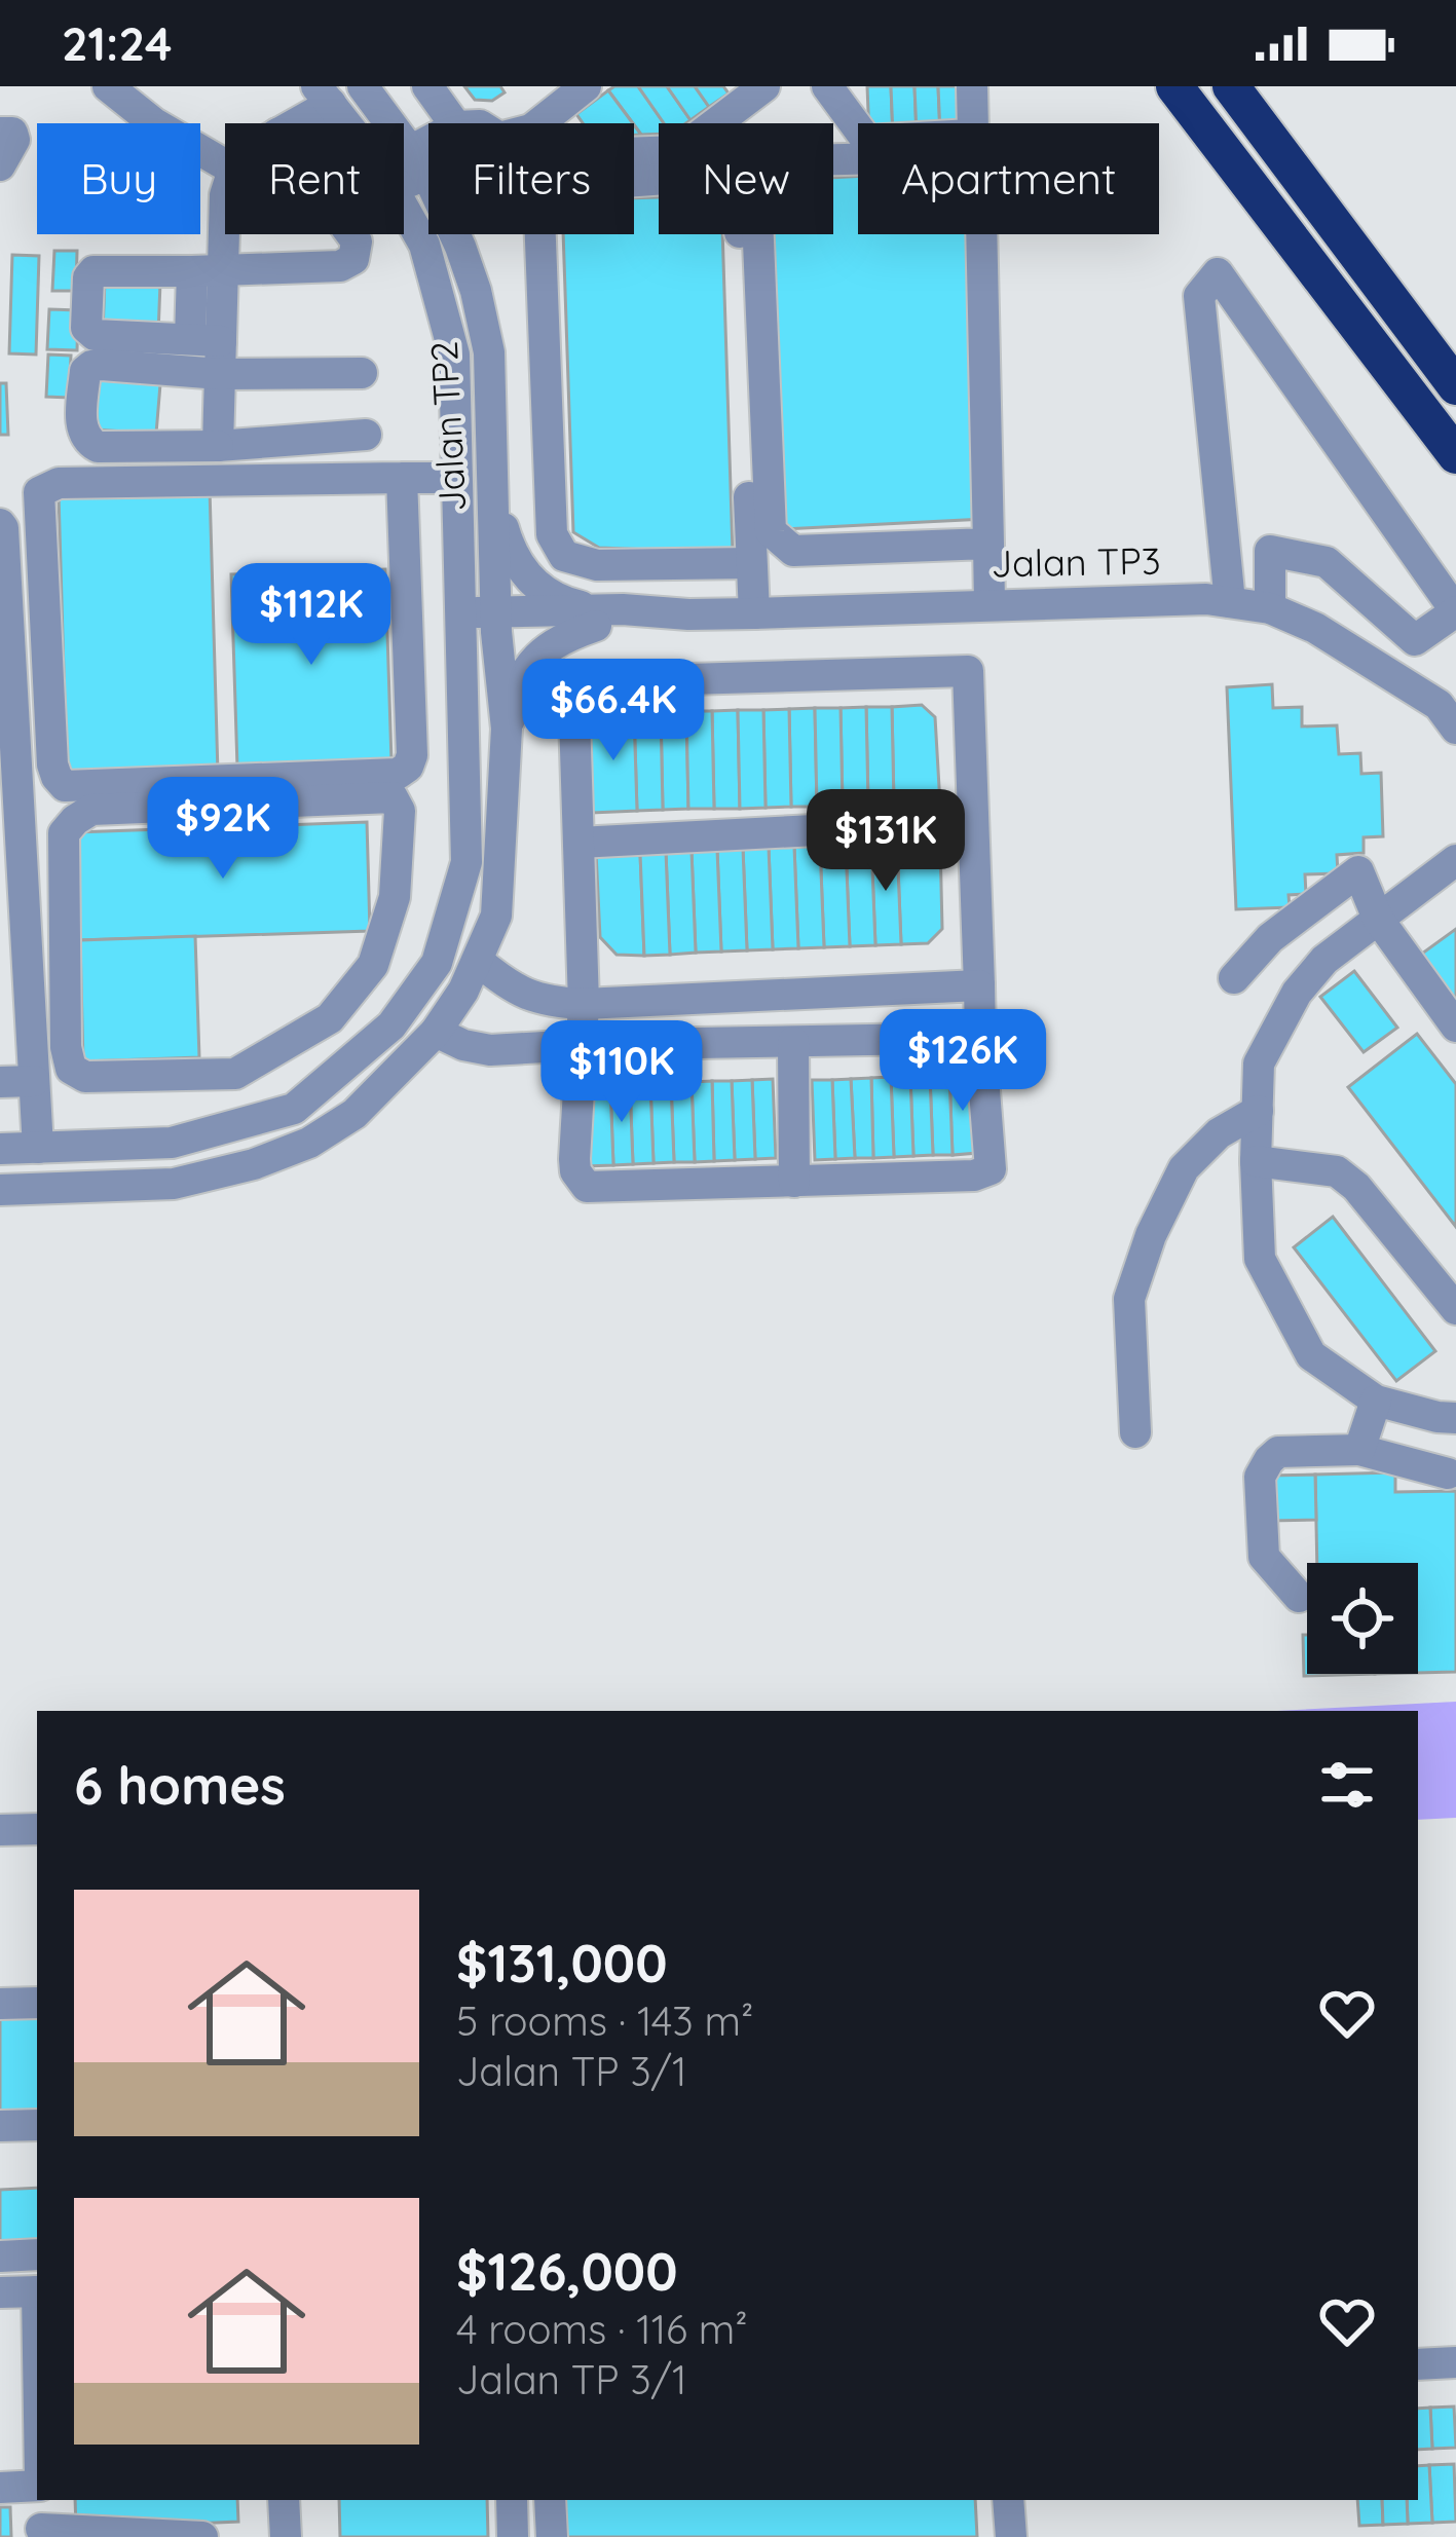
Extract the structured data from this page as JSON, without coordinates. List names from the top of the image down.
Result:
{
  "streets": {
    "street": ["Jalan TP2", "Jalan TP3"]
  },
  "crossings": [
    ["Jalan TP2", "Jalan TP3"]
  ],
  "page": {
    "status": "21:24",
    "chip": [
      "Buy",
      "Rent",
      "Filters",
      "New",
      "Apartment"
    ],
    "price": [
      "$112K",
      "$66.4K",
      "$92K",
      "$131K",
      "$126K",
      "$110K"
    ],
    "heading": "6 homes",
    "list": [
      {
        "name": "$131,000",
        "note": "5 rooms · 143 m² · Jalan TP 3/1"
      },
      {
        "name": "$126,000",
        "note": "4 rooms · 116 m² · Jalan TP 3/1"
      }
    ]
  }
}
